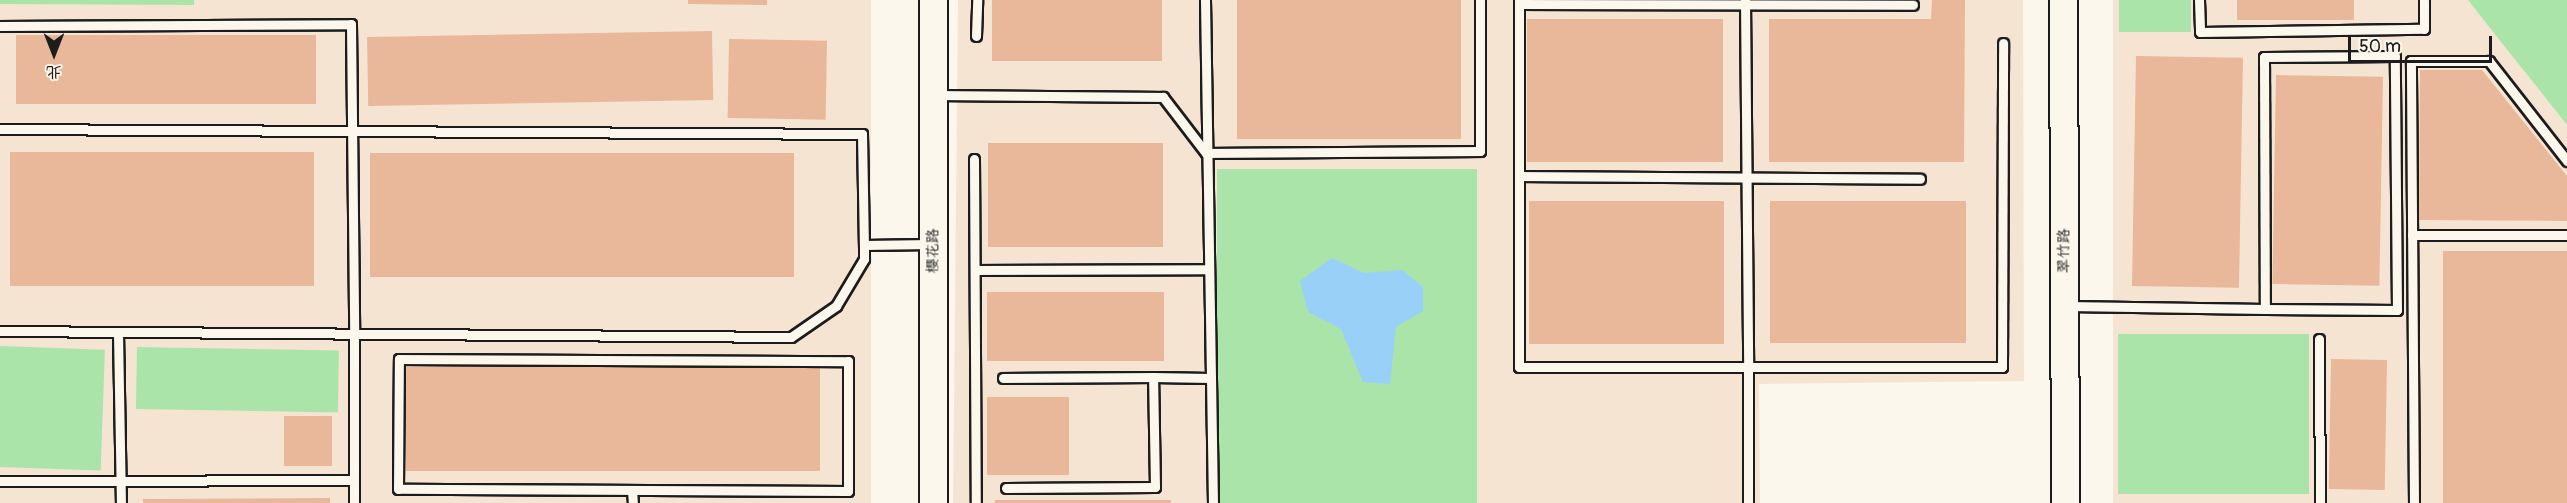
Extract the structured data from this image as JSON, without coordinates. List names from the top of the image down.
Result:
{
  "streets": {
    "street": ["樱花路", "翠竹路"]
  },
  "scale_bar": "50 m",
  "north": "bottom"
}
